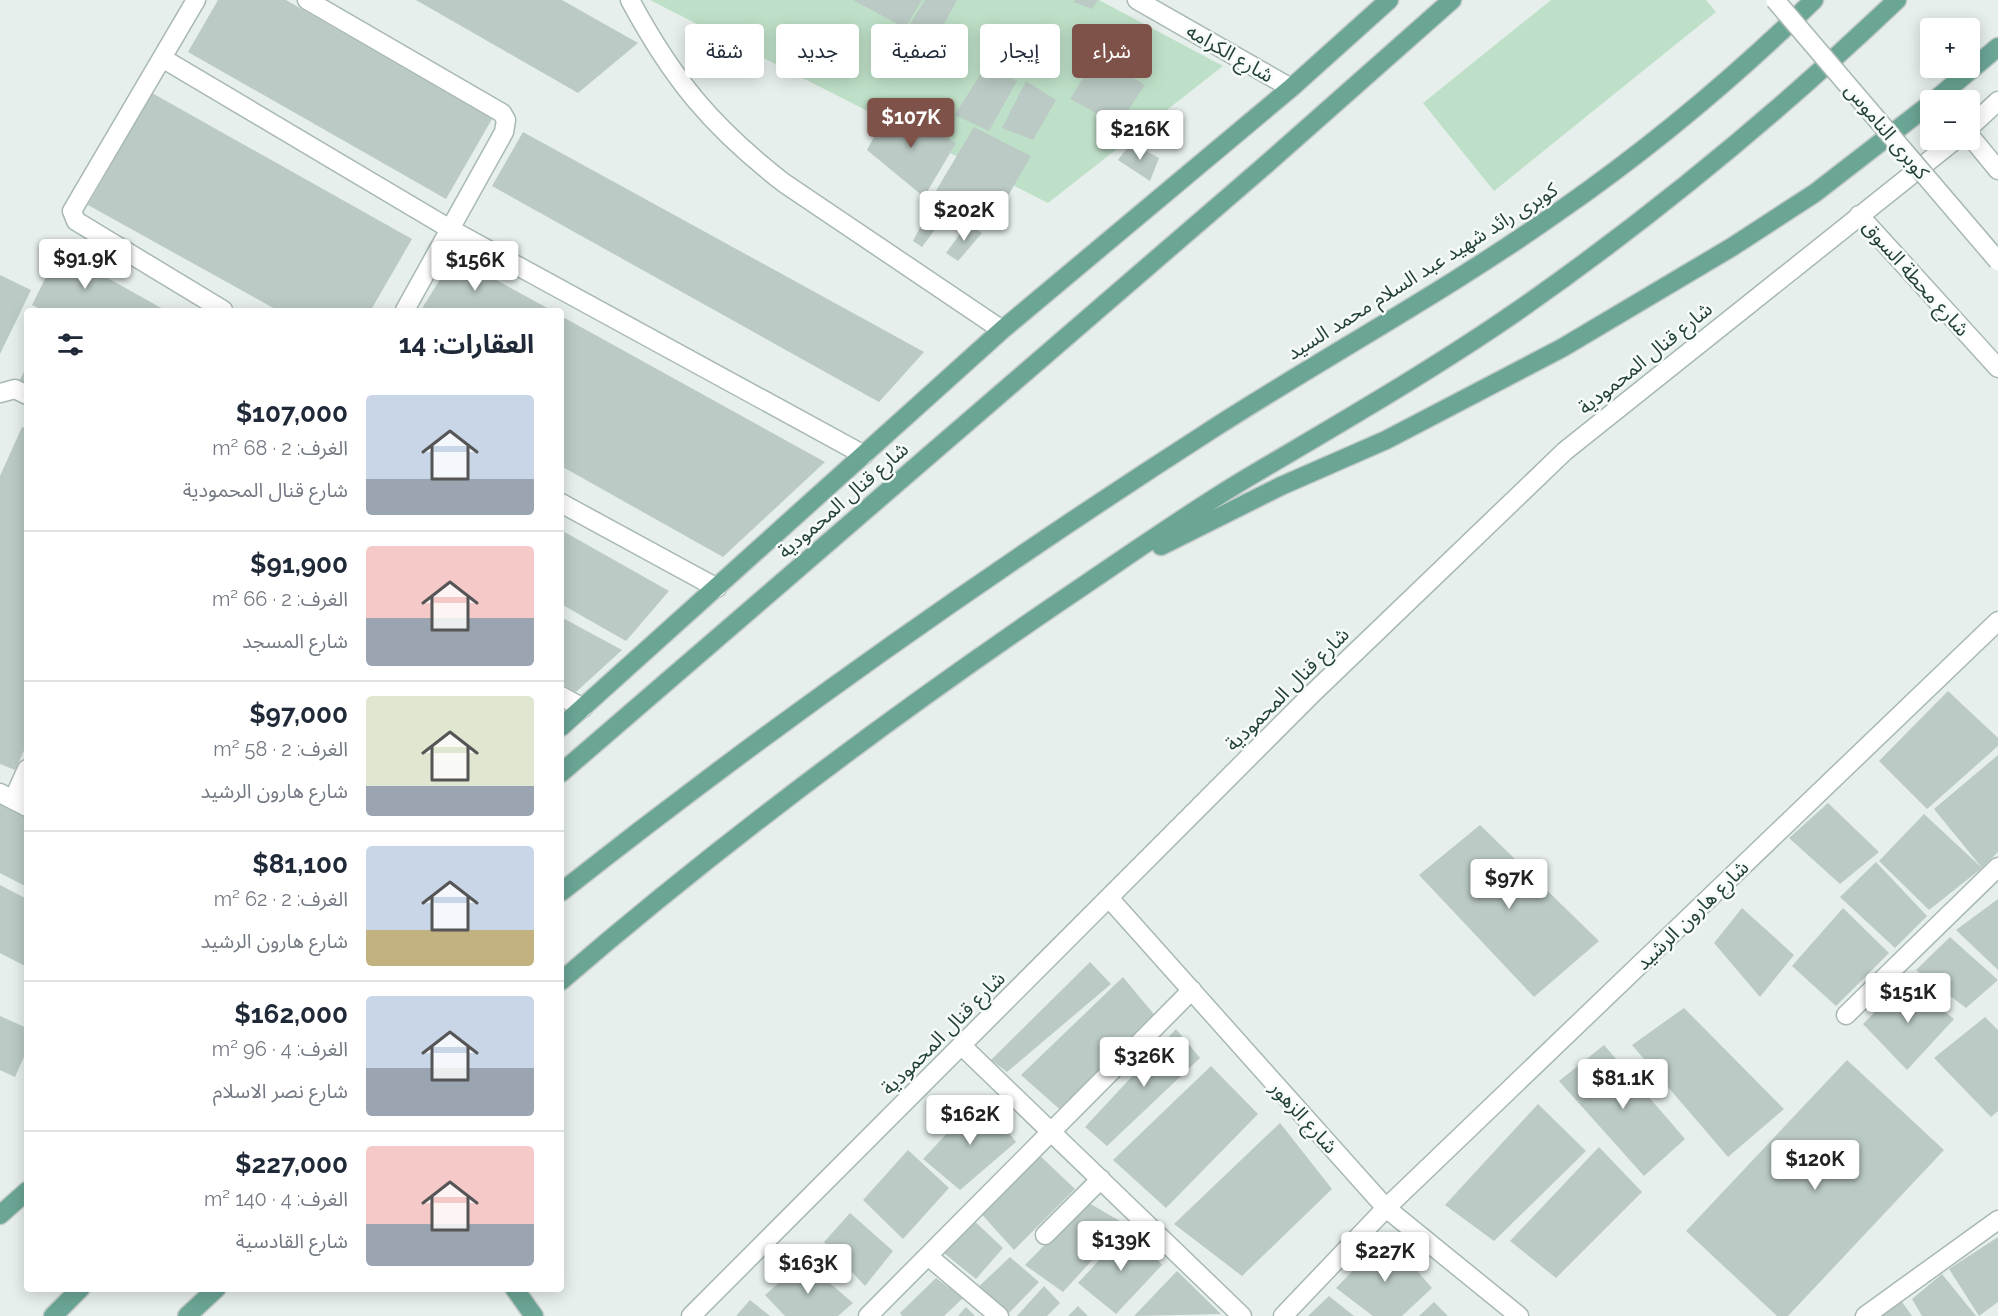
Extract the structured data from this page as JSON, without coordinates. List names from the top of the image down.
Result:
{
  "streets": {
    "main road": ["كوبرى رائد شهيد عبد السلام محمد السيد", "شارع قنال المحمودية"],
    "street": [
      "شارع الكرامه",
      "كوبرى الناموس",
      "شارع محطة السوق",
      "شارع هارون الرشيد",
      "شارع الزهور"
    ]
  },
  "crossings": [
    ["شارع الكرامه", "شارع قنال المحمودية"],
    ["شارع محطة السوق", "شارع قنال المحمودية"],
    ["شارع قنال المحمودية", "شارع الزهور"],
    ["شارع هارون الرشيد", "شارع الزهور"]
  ],
  "page": {
    "map_buttons": ["+", "−"],
    "chip": [
      "شراء",
      "إيجار",
      "تصفية",
      "جديد",
      "شقة"
    ],
    "price": [
      "$107K",
      "$216K",
      "$202K",
      "$91.9K",
      "$156K",
      "$97K",
      "$151K",
      "$326K",
      "$81.1K",
      "$162K",
      "$120K",
      "$139K",
      "$227K",
      "$163K"
    ],
    "heading": "العقارات: 14",
    "list": [
      {
        "name": "$107,000",
        "note": "الغرف: 2 · 68 m² · شارع قنال المحمودية"
      },
      {
        "name": "$91,900",
        "note": "الغرف: 2 · 66 m² · شارع المسجد"
      },
      {
        "name": "$97,000",
        "note": "الغرف: 2 · 58 m² · شارع هارون الرشيد"
      },
      {
        "name": "$81,100",
        "note": "الغرف: 2 · 62 m² · شارع هارون الرشيد"
      },
      {
        "name": "$162,000",
        "note": "الغرف: 4 · 96 m² · شارع نصر الاسلام"
      },
      {
        "name": "$227,000",
        "note": "الغرف: 4 · 140 m² · شارع القادسية"
      }
    ]
  }
}
